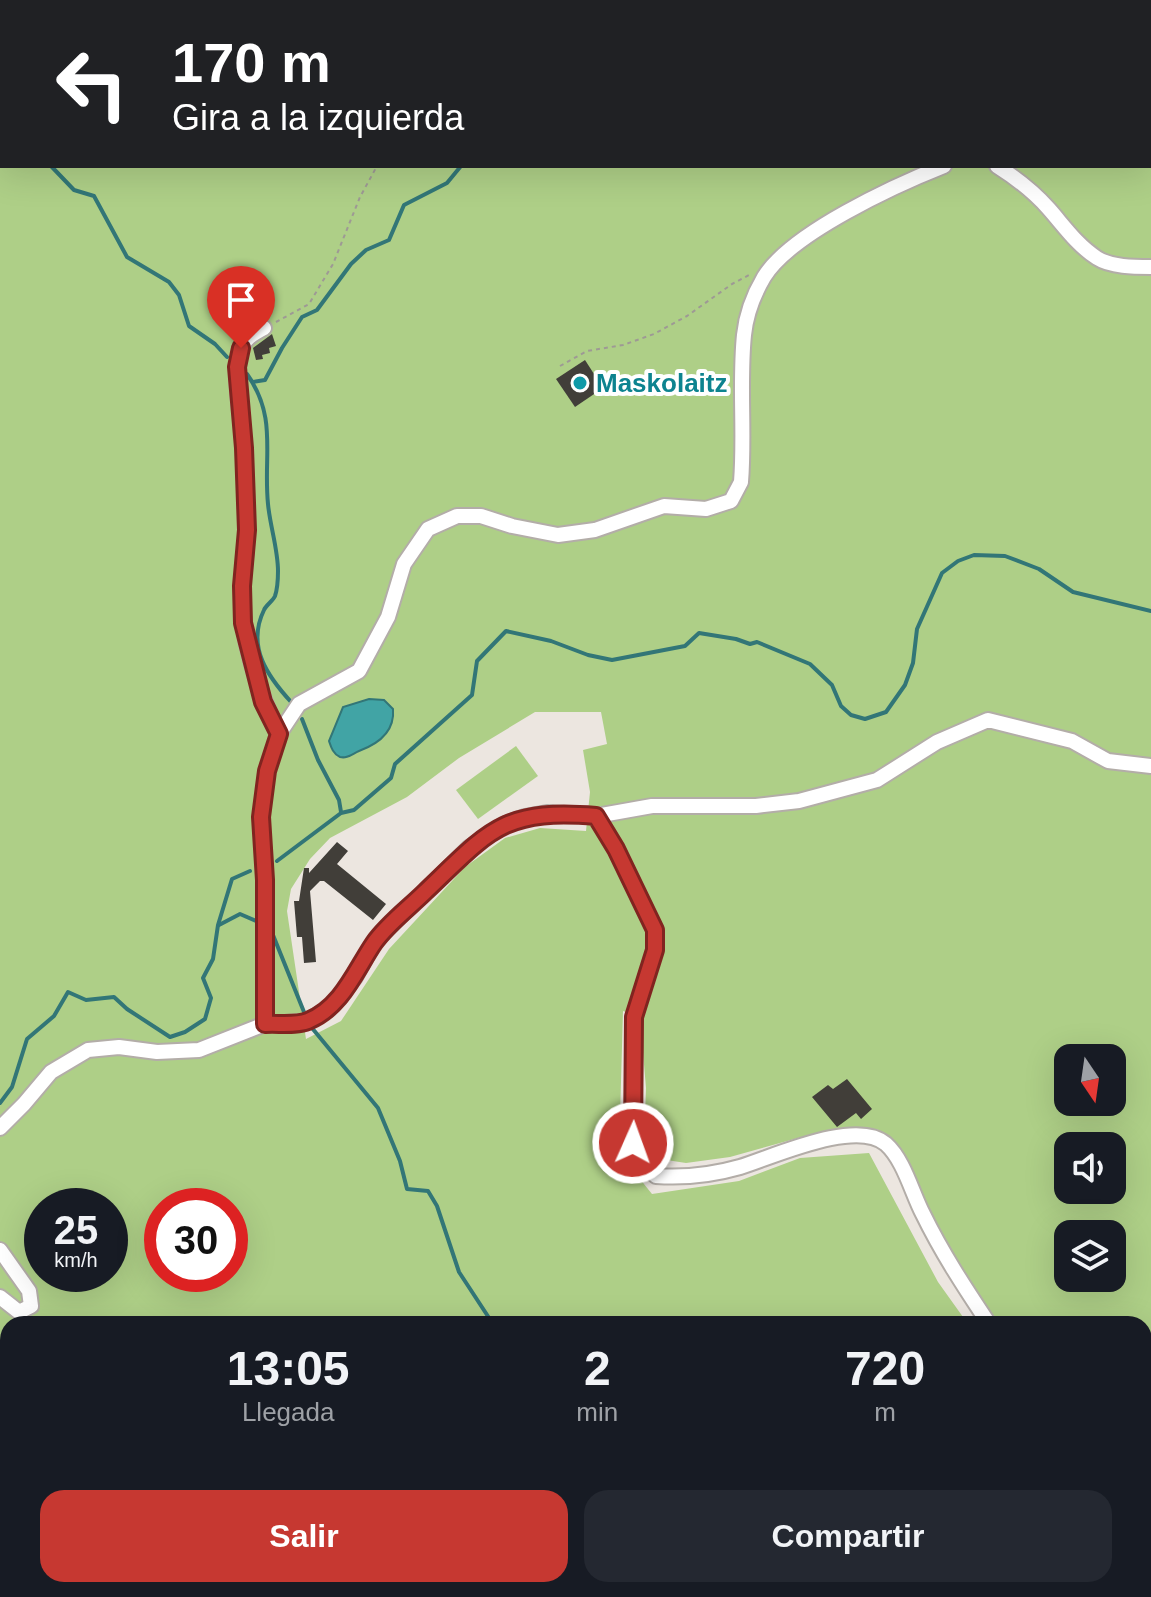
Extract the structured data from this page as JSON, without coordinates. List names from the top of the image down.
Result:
{
  "places": ["Maskolaitz"],
  "north": "bottom",
  "page": {
    "turn": ["170 m", "Gira a la izquierda"],
    "speed": "25 km/h",
    "limit": "30",
    "eta": [
      "13:05",
      "Llegada",
      "2",
      "min",
      "720",
      "m"
    ],
    "buttons": ["Salir", "Compartir"]
  }
}
